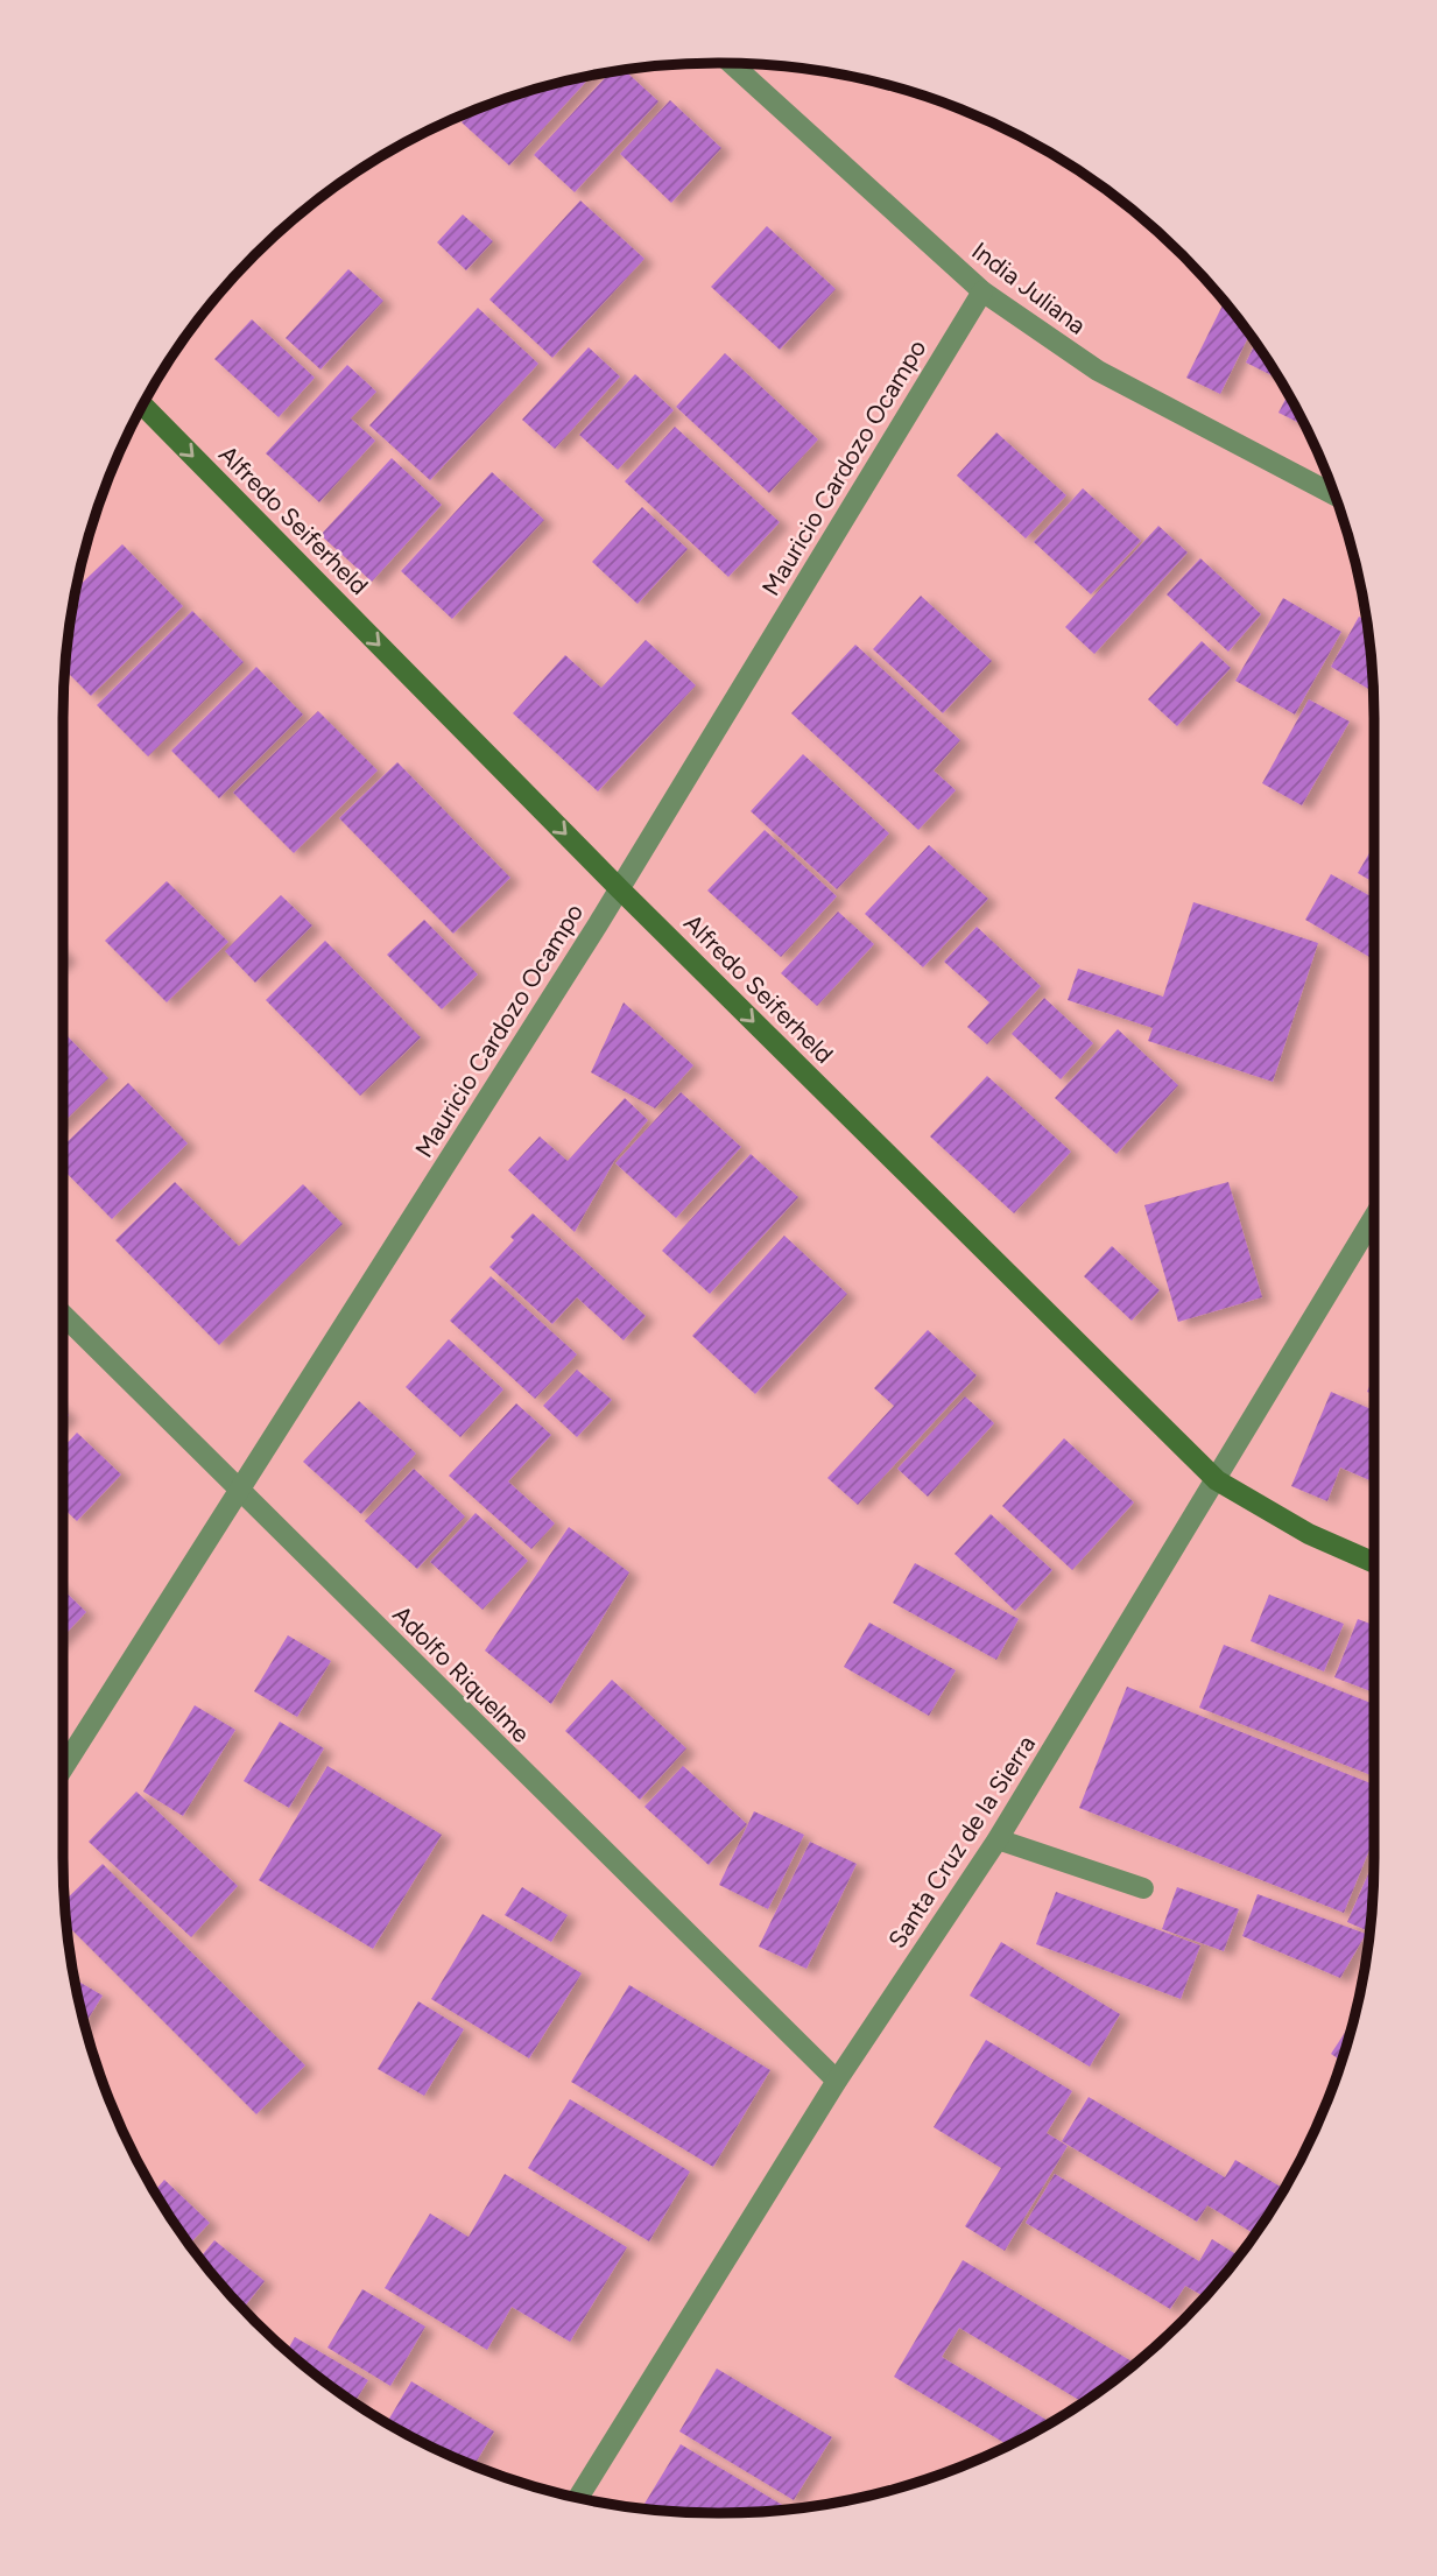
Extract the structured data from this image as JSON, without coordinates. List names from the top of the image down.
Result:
{
  "streets": {
    "street": [
      "India Juliana",
      "Mauricio Cardozo Ocampo",
      "Alfredo Seiferheld",
      "Adolfo Riquelme",
      "Santa Cruz de la Sierra"
    ]
  },
  "crossings": [
    ["India Juliana", "Mauricio Cardozo Ocampo"],
    ["Mauricio Cardozo Ocampo", "Alfredo Seiferheld"],
    ["Mauricio Cardozo Ocampo", "Adolfo Riquelme"],
    ["Alfredo Seiferheld", "Santa Cruz de la Sierra"],
    ["Adolfo Riquelme", "Santa Cruz de la Sierra"]
  ],
  "one_way": ["Alfredo Seiferheld"]
}
